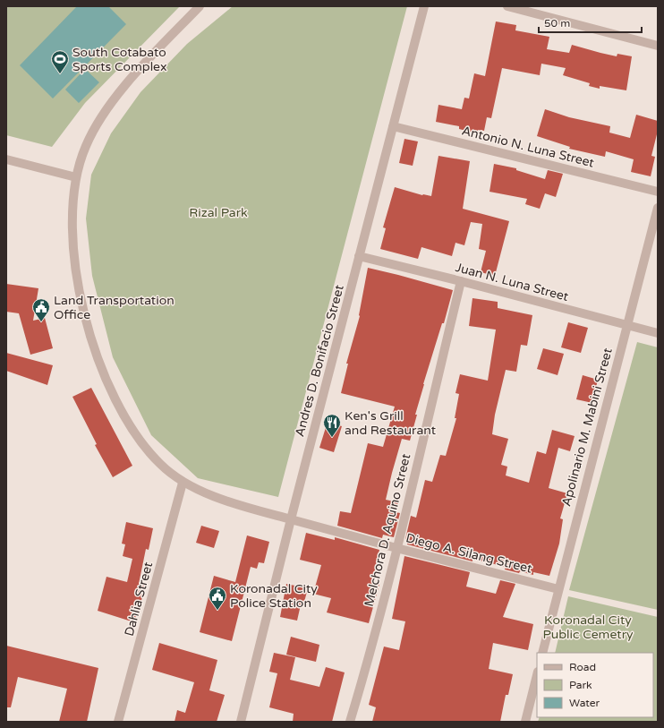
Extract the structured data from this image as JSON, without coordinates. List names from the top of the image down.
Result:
{
  "streets": {
    "street": [
      "Antonio N. Luna Street",
      "Juan N. Luna Street",
      "Andres D. Bonifacio Street",
      "Apolinario M. Mabini Street",
      "Melchora D. Aquino Street",
      "Diego A. Silang Street",
      "Dahlia Street"
    ]
  },
  "crossings": [
    ["Antonio N. Luna Street", "Andres D. Bonifacio Street"],
    ["Juan N. Luna Street", "Andres D. Bonifacio Street"],
    ["Juan N. Luna Street", "Apolinario M. Mabini Street"],
    ["Juan N. Luna Street", "Melchora D. Aquino Street"],
    ["Andres D. Bonifacio Street", "Diego A. Silang Street"],
    ["Apolinario M. Mabini Street", "Diego A. Silang Street"],
    ["Melchora D. Aquino Street", "Diego A. Silang Street"],
    ["Diego A. Silang Street", "Dahlia Street"]
  ],
  "parks": ["Rizal Park", "Koronadal City Public Cemetry"],
  "places": {
    "sports": ["South Cotabato Sports Complex"],
    "public building": ["Land Transportation Office", "Koronadal City Police Station"],
    "restaurant": ["Ken's Grill and Restaurant"]
  },
  "legend": ["Road", "Park", "Water"],
  "scale_bar": "50 m"
}
